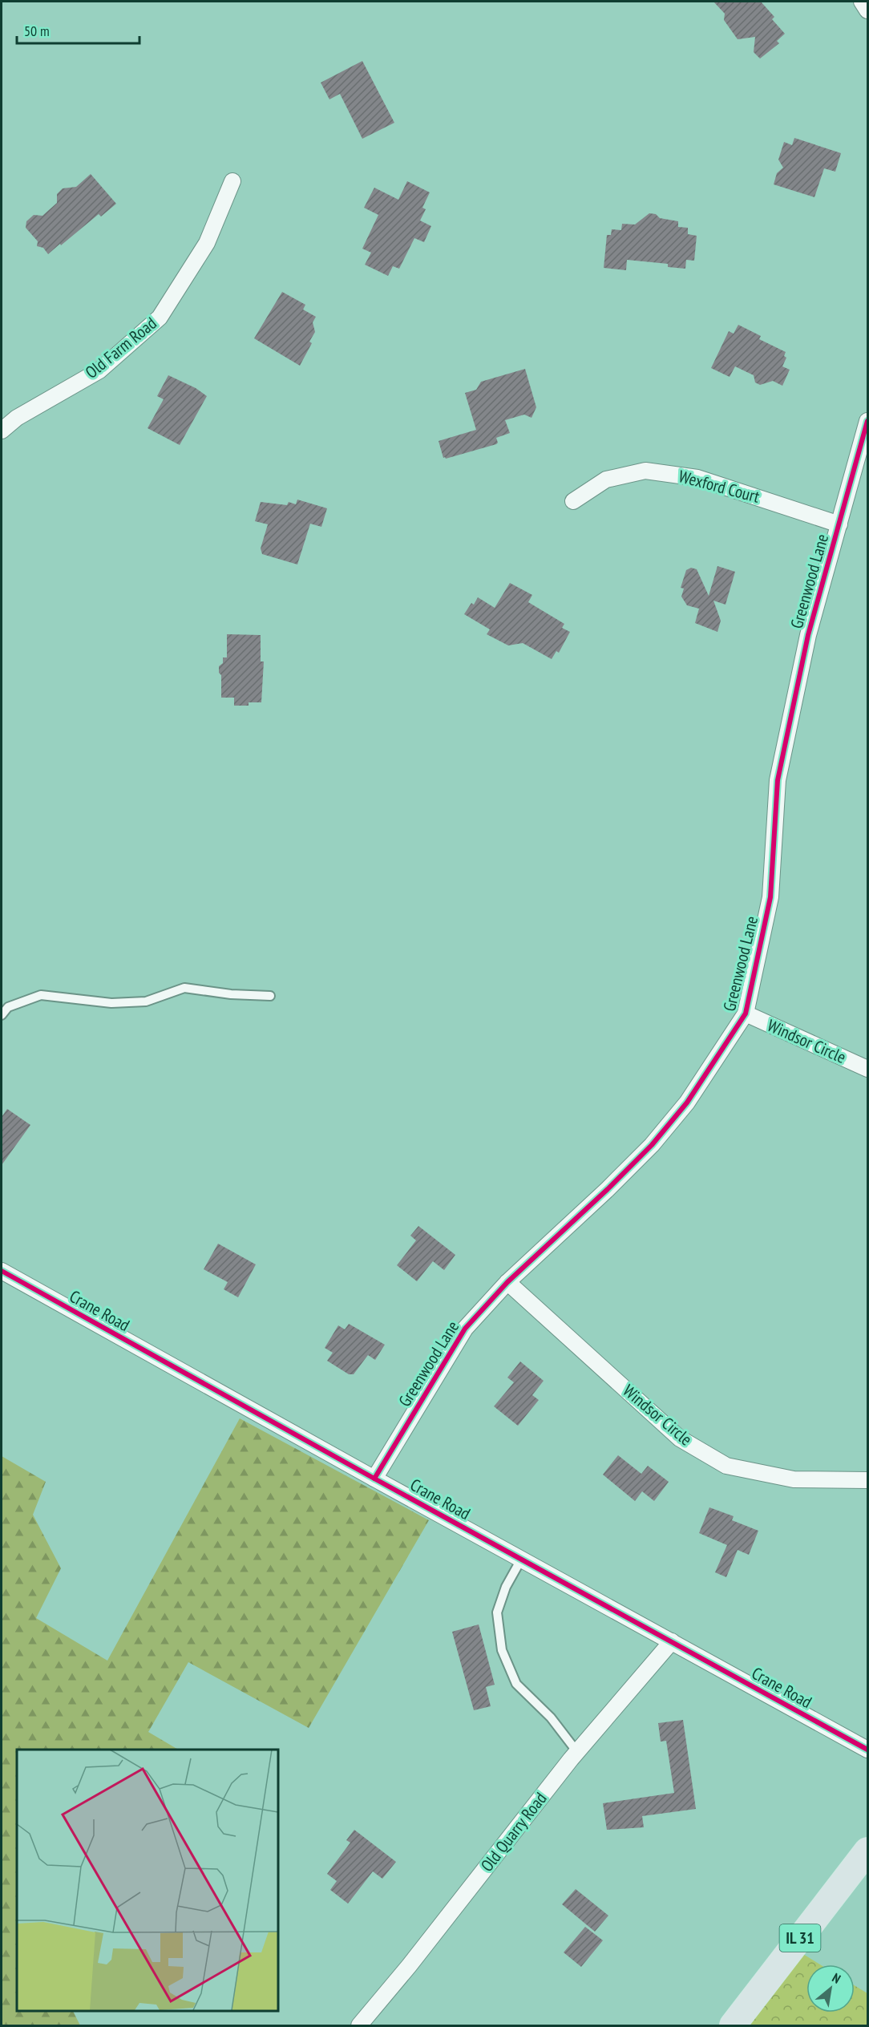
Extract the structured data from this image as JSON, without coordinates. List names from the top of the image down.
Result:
{
  "streets": {
    "main road": ["IL 31"],
    "street": [
      "Old Farm Road",
      "Wexford Court",
      "Greenwood Lane",
      "Windsor Circle",
      "Crane Road",
      "Old Quarry Road"
    ]
  },
  "crossings": [
    ["Wexford Court", "Greenwood Lane"],
    ["Greenwood Lane", "Windsor Circle"],
    ["Greenwood Lane", "Crane Road"],
    ["Crane Road", "Old Quarry Road"]
  ],
  "scale_bar": "50 m",
  "north": "top right"
}
